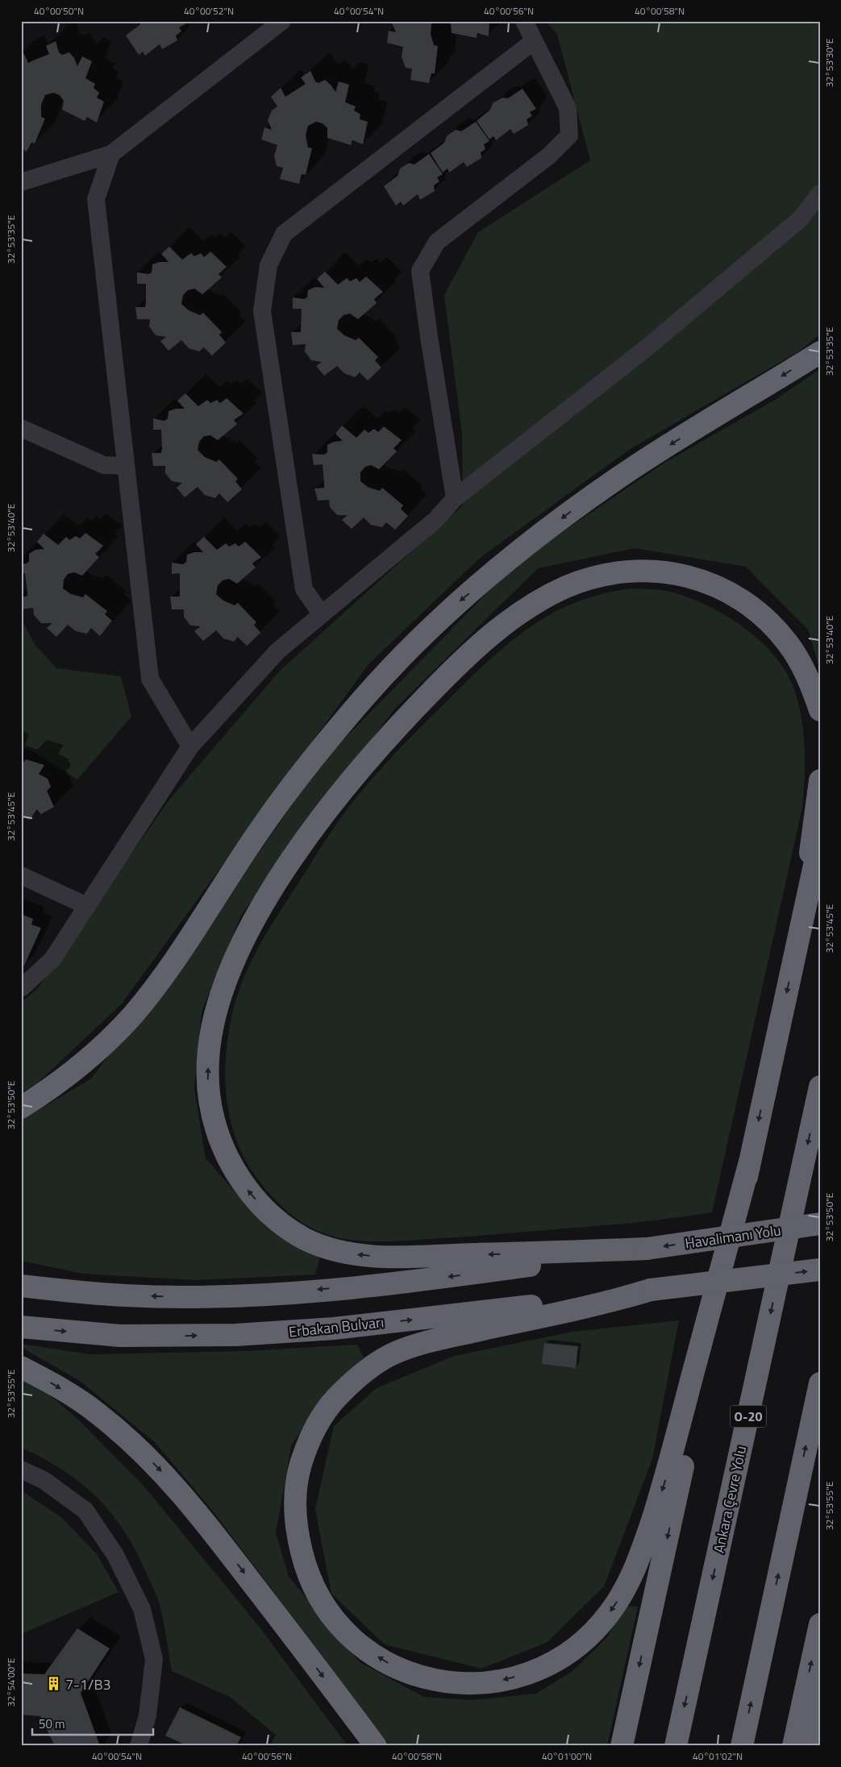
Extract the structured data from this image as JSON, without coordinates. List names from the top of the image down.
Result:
{
  "streets": {
    "highway": [
      "Havalimanı Yolu",
      "Erbakan Bulvarı",
      "O-20",
      "Ankara Çevre Yolu"
    ]
  },
  "places": {
    "building": ["7-1/B3"]
  },
  "scale_bar": "50 m",
  "coordinates": [
    "40°00'50\"N",
    "40°00'52\"N",
    "40°00'54\"N",
    "40°00'56\"N",
    "40°00'58\"N",
    "32°53'30\"E",
    "32°53'35\"E",
    "32°53'40\"E",
    "32°53'45\"E",
    "32°53'50\"E",
    "32°53'55\"E",
    "32°54'00\"E",
    "40°01'00\"N",
    "40°01'02\"N"
  ]
}
